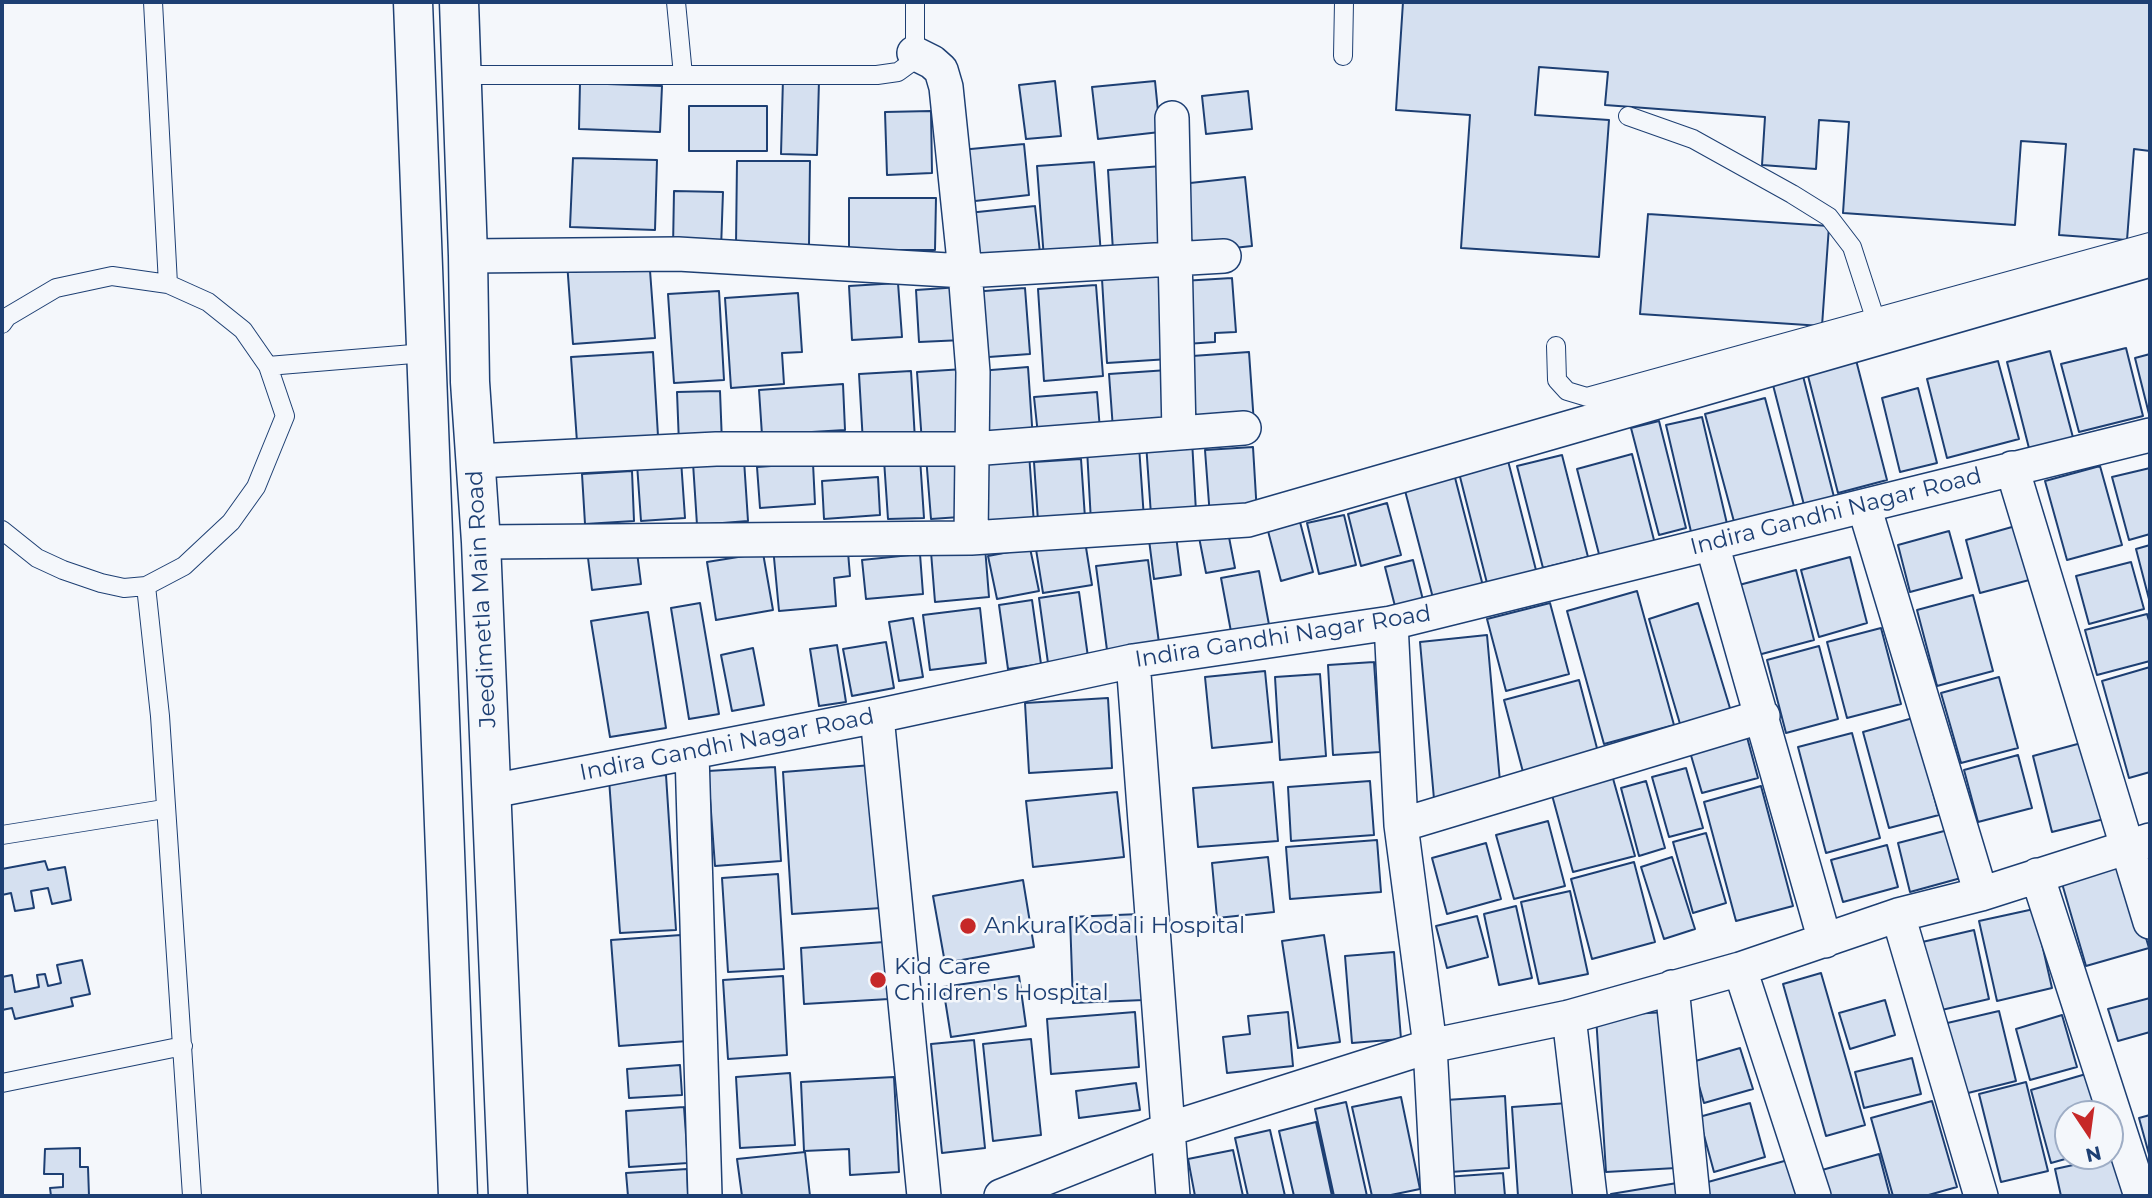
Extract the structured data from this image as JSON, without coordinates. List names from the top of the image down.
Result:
{
  "streets": {
    "main road": ["Jeedimetla Main Road"],
    "street": ["Indira Gandhi Nagar Road"]
  },
  "crossings": [
    ["Indira Gandhi Nagar Road", "Jeedimetla Main Road"]
  ],
  "places": ["Ankura Kodali Hospital", "Kid Care Children's Hospital"],
  "north": "bottom"
}
